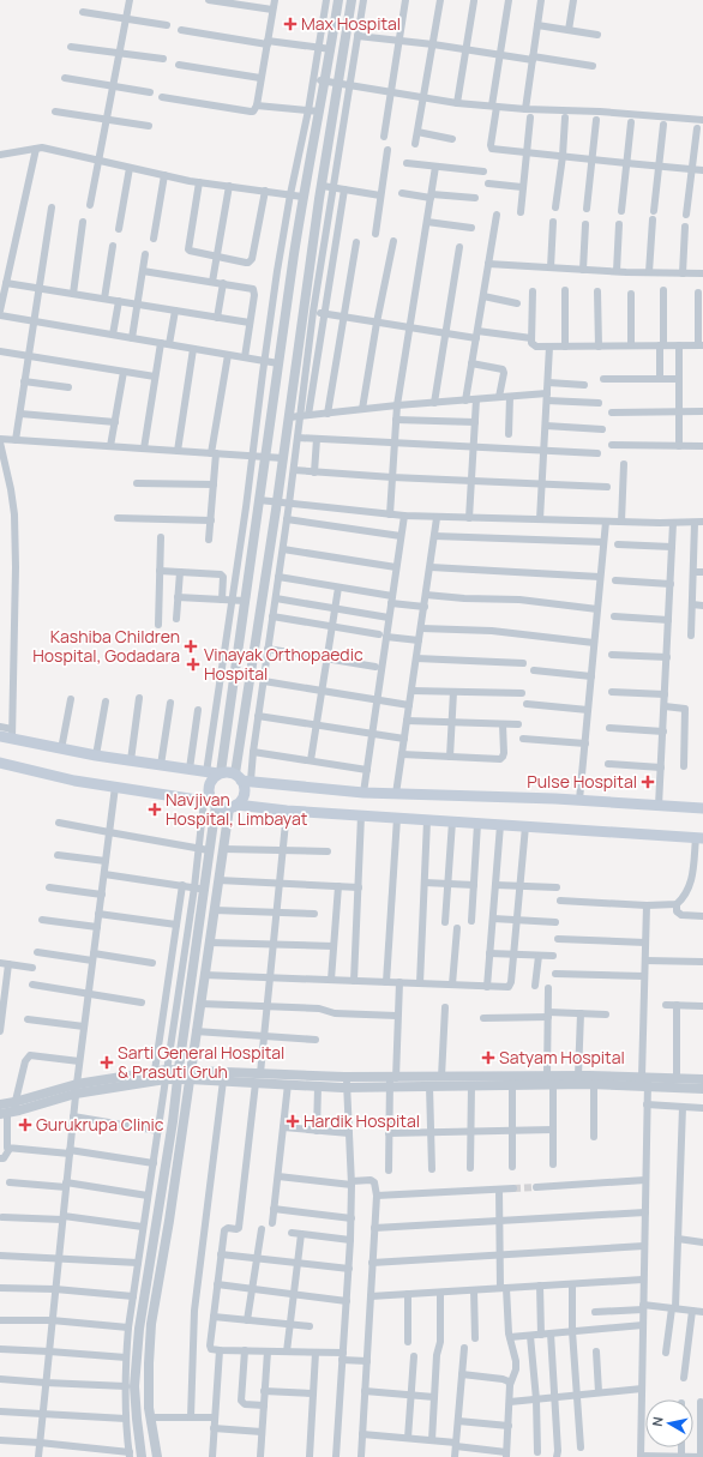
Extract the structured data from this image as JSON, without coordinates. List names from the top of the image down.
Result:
{
  "places": {
    "health": [
      "Max Hospital",
      "Kashiba Children Hospital, Godadara",
      "Vinayak Orthopaedic Hospital",
      "Pulse Hospital",
      "Navjivan Hospital, Limbayat",
      "Satyam Hospital",
      "Sarti General Hospital & Prasuti Gruh",
      "Hardik Hospital",
      "Gurukrupa Clinic"
    ]
  },
  "north": "left"
}
